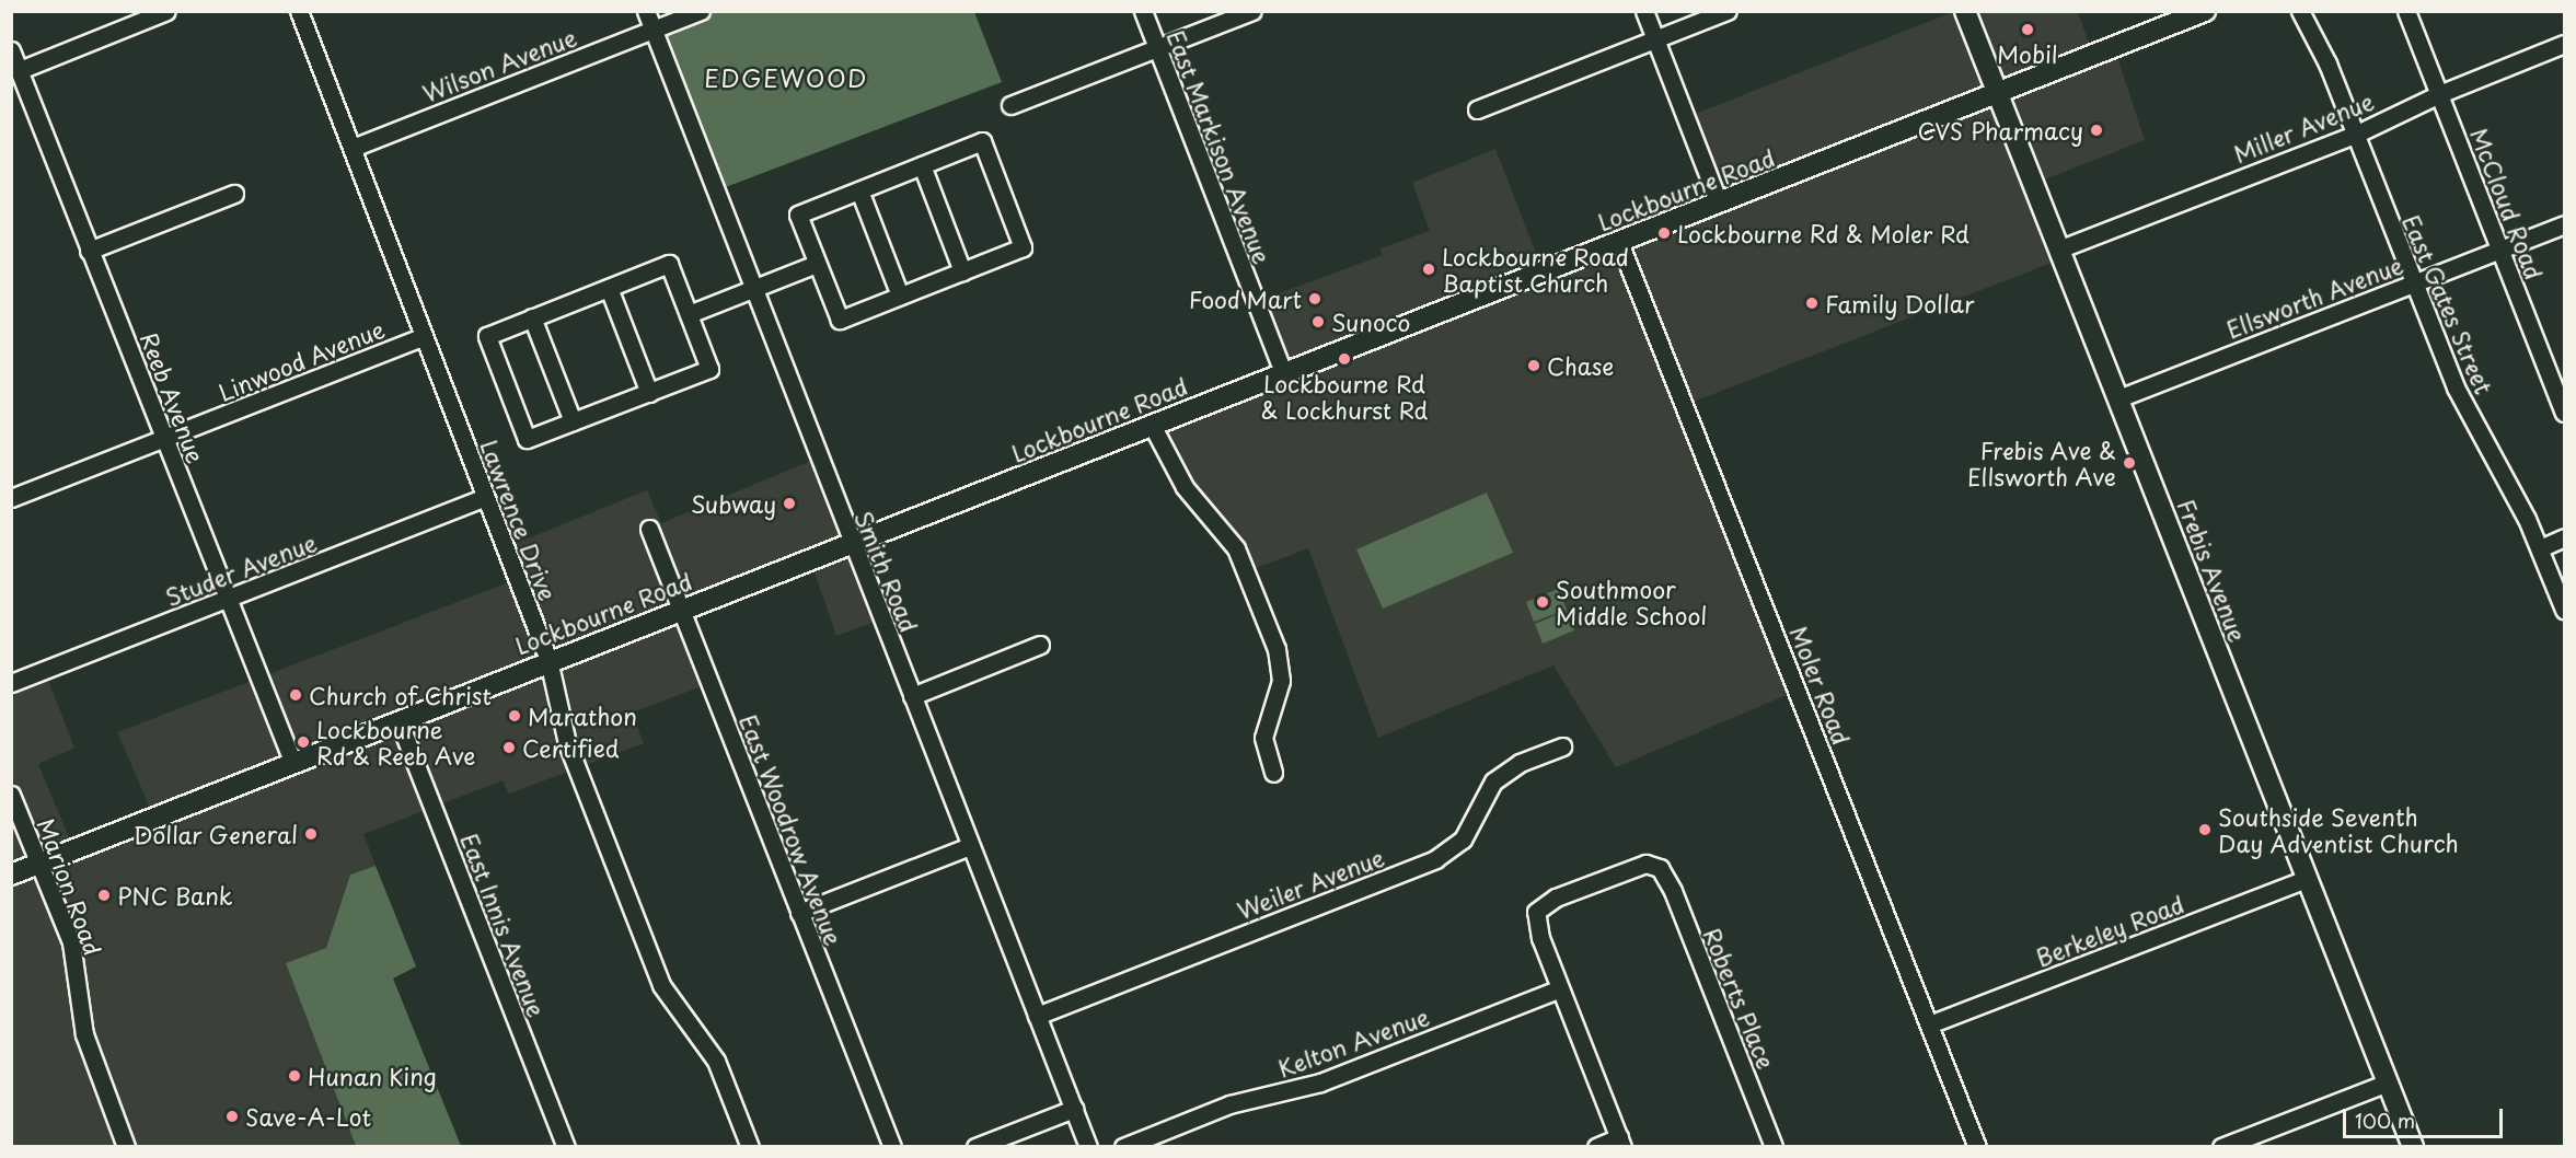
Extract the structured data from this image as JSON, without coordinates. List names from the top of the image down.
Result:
{
  "streets": {
    "main road": ["Lockbourne Road", "Frebis Avenue"],
    "street": [
      "Wilson Avenue",
      "Miller Avenue",
      "East Markison Avenue",
      "McCloud Road",
      "Ellsworth Avenue",
      "East Gates Street",
      "Linwood Avenue",
      "Reeb Avenue",
      "Lawrence Drive",
      "Studer Avenue",
      "Smith Road",
      "Moler Road",
      "East Woodrow Avenue",
      "Weiler Avenue",
      "Marion Road",
      "East Innis Avenue",
      "Berkeley Road",
      "Roberts Place",
      "Kelton Avenue"
    ]
  },
  "crossings": [
    ["Wilson Avenue", "Lawrence Drive"],
    ["Wilson Avenue", "Smith Road"],
    ["Miller Avenue", "McCloud Road"],
    ["Miller Avenue", "East Gates Street"],
    ["Miller Avenue", "Frebis Avenue"],
    ["East Markison Avenue", "Lockbourne Road"],
    ["Lockbourne Road", "Reeb Avenue"],
    ["Lockbourne Road", "Lawrence Drive"],
    ["Lockbourne Road", "Frebis Avenue"],
    ["Lockbourne Road", "Smith Road"],
    ["Lockbourne Road", "Moler Road"],
    ["Lockbourne Road", "East Woodrow Avenue"],
    ["Lockbourne Road", "Marion Road"],
    ["Lockbourne Road", "East Innis Avenue"],
    ["McCloud Road", "Ellsworth Avenue"],
    ["Ellsworth Avenue", "East Gates Street"],
    ["Ellsworth Avenue", "Frebis Avenue"],
    ["Linwood Avenue", "Reeb Avenue"],
    ["Linwood Avenue", "Lawrence Drive"],
    ["Reeb Avenue", "Studer Avenue"],
    ["Lawrence Drive", "Studer Avenue"],
    ["Frebis Avenue", "Berkeley Road"],
    ["Smith Road", "Weiler Avenue"],
    ["Moler Road", "Berkeley Road"],
    ["Roberts Place", "Kelton Avenue"]
  ],
  "districts": ["EDGEWOOD"],
  "places": [
    "Mobil",
    "CVS Pharmacy",
    "Lockbourne Rd & Moler Rd",
    "Lockbourne Road Baptist Church",
    "Food Mart",
    "Family Dollar",
    "Sunoco",
    "Lockbourne Rd & Lockhurst Rd",
    "Chase",
    "Frebis Ave & Ellsworth Ave",
    "Subway",
    "Southmoor Middle School",
    "Church of Christ",
    "Marathon",
    "Lockbourne Rd & Reeb Ave",
    "Certified",
    "Southside Seventh Day Adventist Church",
    "Dollar General",
    "PNC Bank",
    "Hunan King",
    "Save-A-Lot"
  ],
  "scale_bar": "100 m"
}
